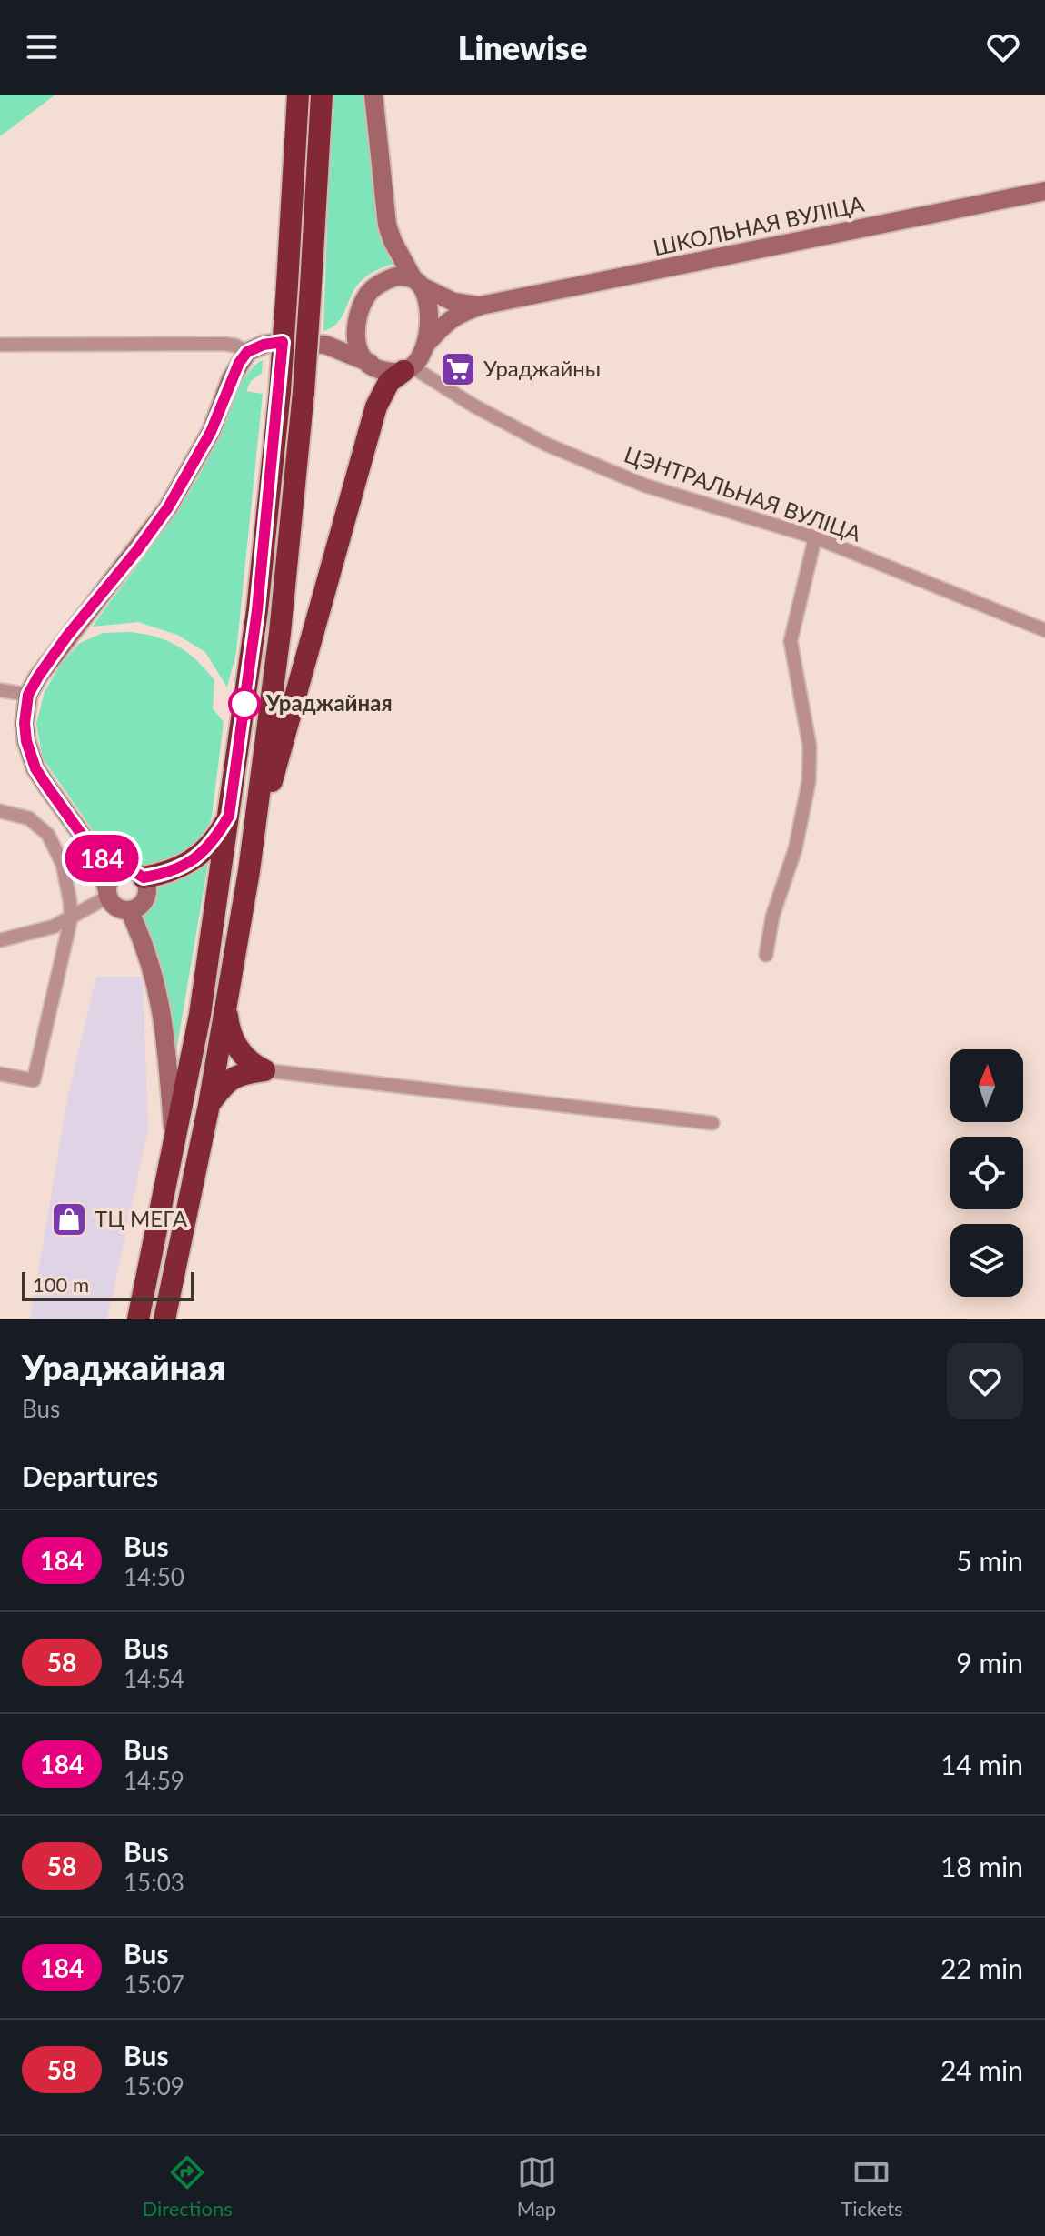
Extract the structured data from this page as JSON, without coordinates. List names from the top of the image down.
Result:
{
  "streets": {
    "street": ["ШКОЛЬНАЯ ВУЛІЦА", "ЦЭНТРАЛЬНАЯ ВУЛІЦА"]
  },
  "places": {
    "supermarket": ["Ураджайны"],
    "other": ["Ураджайная"],
    "shop": ["ТЦ МЕГА"]
  },
  "lines": ["bus line 184"],
  "scale_bar": "100 m",
  "north": "top",
  "page": {
    "header": "Linewise",
    "on_map": "184",
    "scale": "100 m",
    "heading": [
      ["Ураджайная", "Bus"],
      "Departures"
    ],
    "list": [
      {
        "mark": "184",
        "name": "Bus",
        "note": "14:50",
        "value": "5 min"
      },
      {
        "mark": "58",
        "name": "Bus",
        "note": "14:54",
        "value": "9 min"
      },
      {
        "mark": "184",
        "name": "Bus",
        "note": "14:59",
        "value": "14 min"
      },
      {
        "mark": "58",
        "name": "Bus",
        "note": "15:03",
        "value": "18 min"
      },
      {
        "mark": "184",
        "name": "Bus",
        "note": "15:07",
        "value": "22 min"
      },
      {
        "mark": "58",
        "name": "Bus",
        "note": "15:09",
        "value": "24 min"
      }
    ],
    "tabs": ["Directions", "Map", "Tickets"]
  }
}
